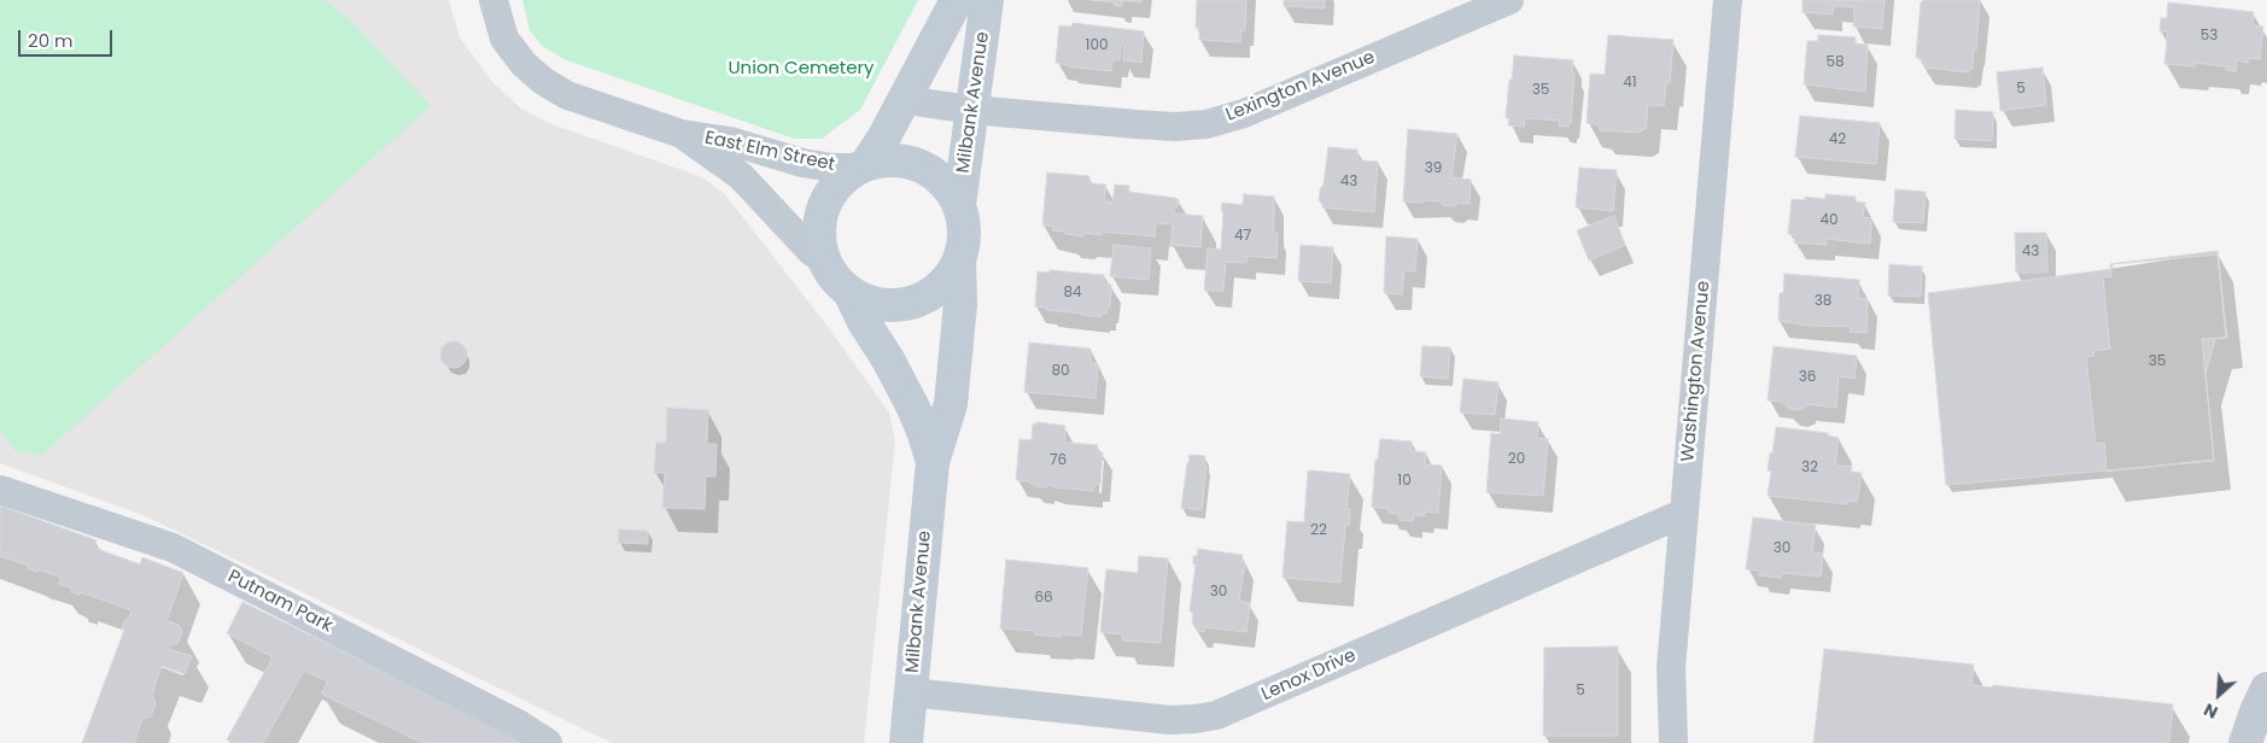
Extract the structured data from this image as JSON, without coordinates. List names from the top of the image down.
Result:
{
  "streets": {
    "main road": ["Milbank Avenue"],
    "street": [
      "Lexington Avenue",
      "East Elm Street",
      "Washington Avenue",
      "Putnam Park",
      "Lenox Drive"
    ]
  },
  "crossings": [
    ["Lexington Avenue", "Milbank Avenue"],
    ["Milbank Avenue", "East Elm Street"],
    ["Milbank Avenue", "Lenox Drive"],
    ["Washington Avenue", "Lenox Drive"]
  ],
  "parks": ["Union Cemetery"],
  "house_numbers": [
    "53",
    "100",
    "58",
    "41",
    "5",
    "35",
    "42",
    "39",
    "43",
    "40",
    "47",
    "43",
    "84",
    "38",
    "35",
    "80",
    "36",
    "20",
    "76",
    "32",
    "10",
    "22",
    "30",
    "30",
    "66",
    "5"
  ],
  "scale_bar": "20 m",
  "north": "bottom left"
}
